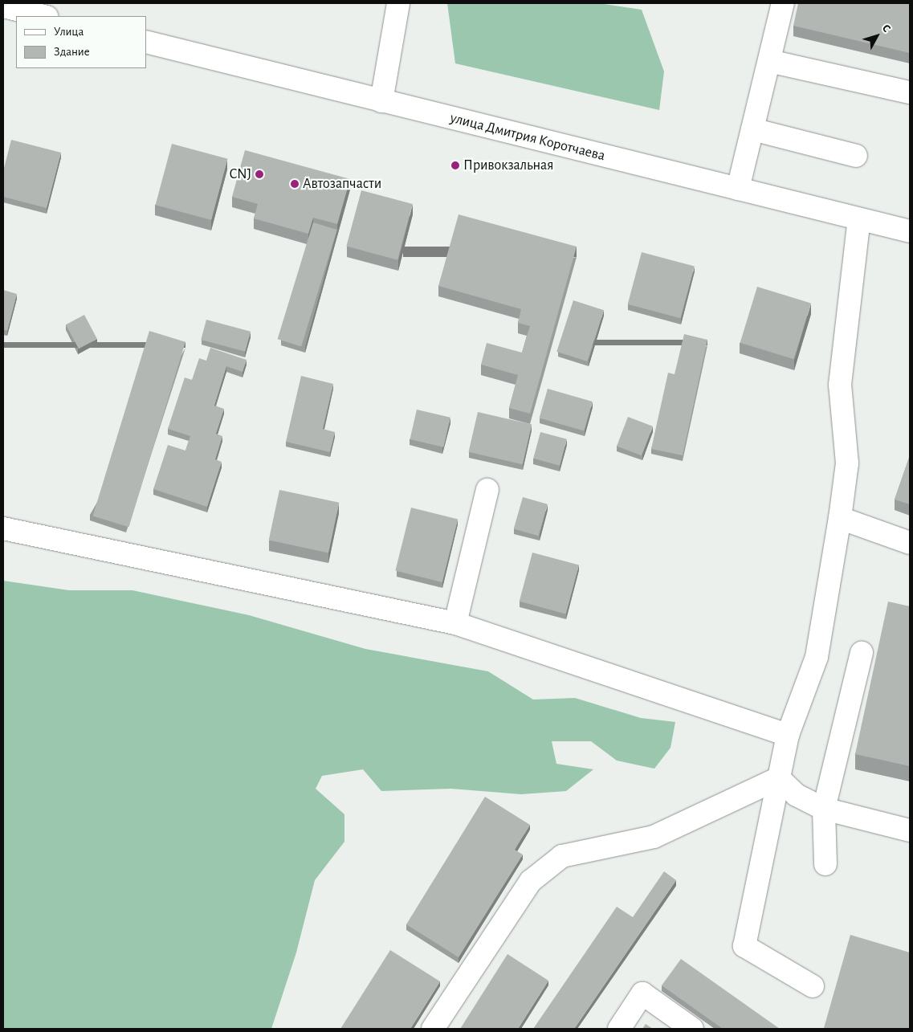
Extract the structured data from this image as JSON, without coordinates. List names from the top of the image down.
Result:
{
  "streets": {
    "street": ["улица Дмитрия Коротчаева"]
  },
  "places": ["Привокзальная", "CNJ", "Автозапчасти"],
  "legend": ["Улица", "Здание"],
  "north": "top right"
}
